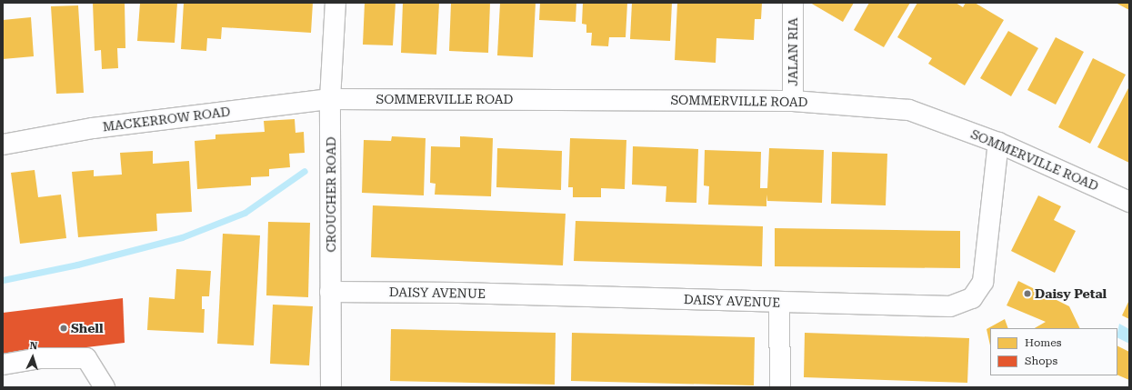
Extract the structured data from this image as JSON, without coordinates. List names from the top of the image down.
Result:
{
  "streets": {
    "street": [
      "JALAN RIA",
      "SOMMERVILLE ROAD",
      "MACKERROW ROAD",
      "CROUCHER ROAD",
      "DAISY AVENUE"
    ]
  },
  "crossings": [
    ["JALAN RIA", "SOMMERVILLE ROAD"],
    ["SOMMERVILLE ROAD", "MACKERROW ROAD"],
    ["SOMMERVILLE ROAD", "CROUCHER ROAD"],
    ["SOMMERVILLE ROAD", "DAISY AVENUE"],
    ["MACKERROW ROAD", "CROUCHER ROAD"],
    ["CROUCHER ROAD", "DAISY AVENUE"]
  ],
  "places": ["Daisy Petal", "Shell"],
  "legend": ["Homes", "Shops"],
  "north": "top"
}
